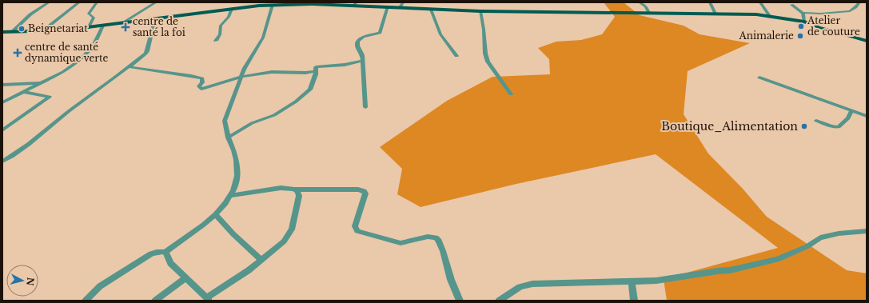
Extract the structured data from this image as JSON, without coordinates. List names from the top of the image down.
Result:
{
  "places": {
    "other": [
      "Atelier de couture",
      "Beignetariat",
      "Animalerie",
      "Boutique_Alimentation"
    ],
    "health": ["centre de santé la foi", "centre de santé dynamique verte"]
  },
  "north": "right"
}
